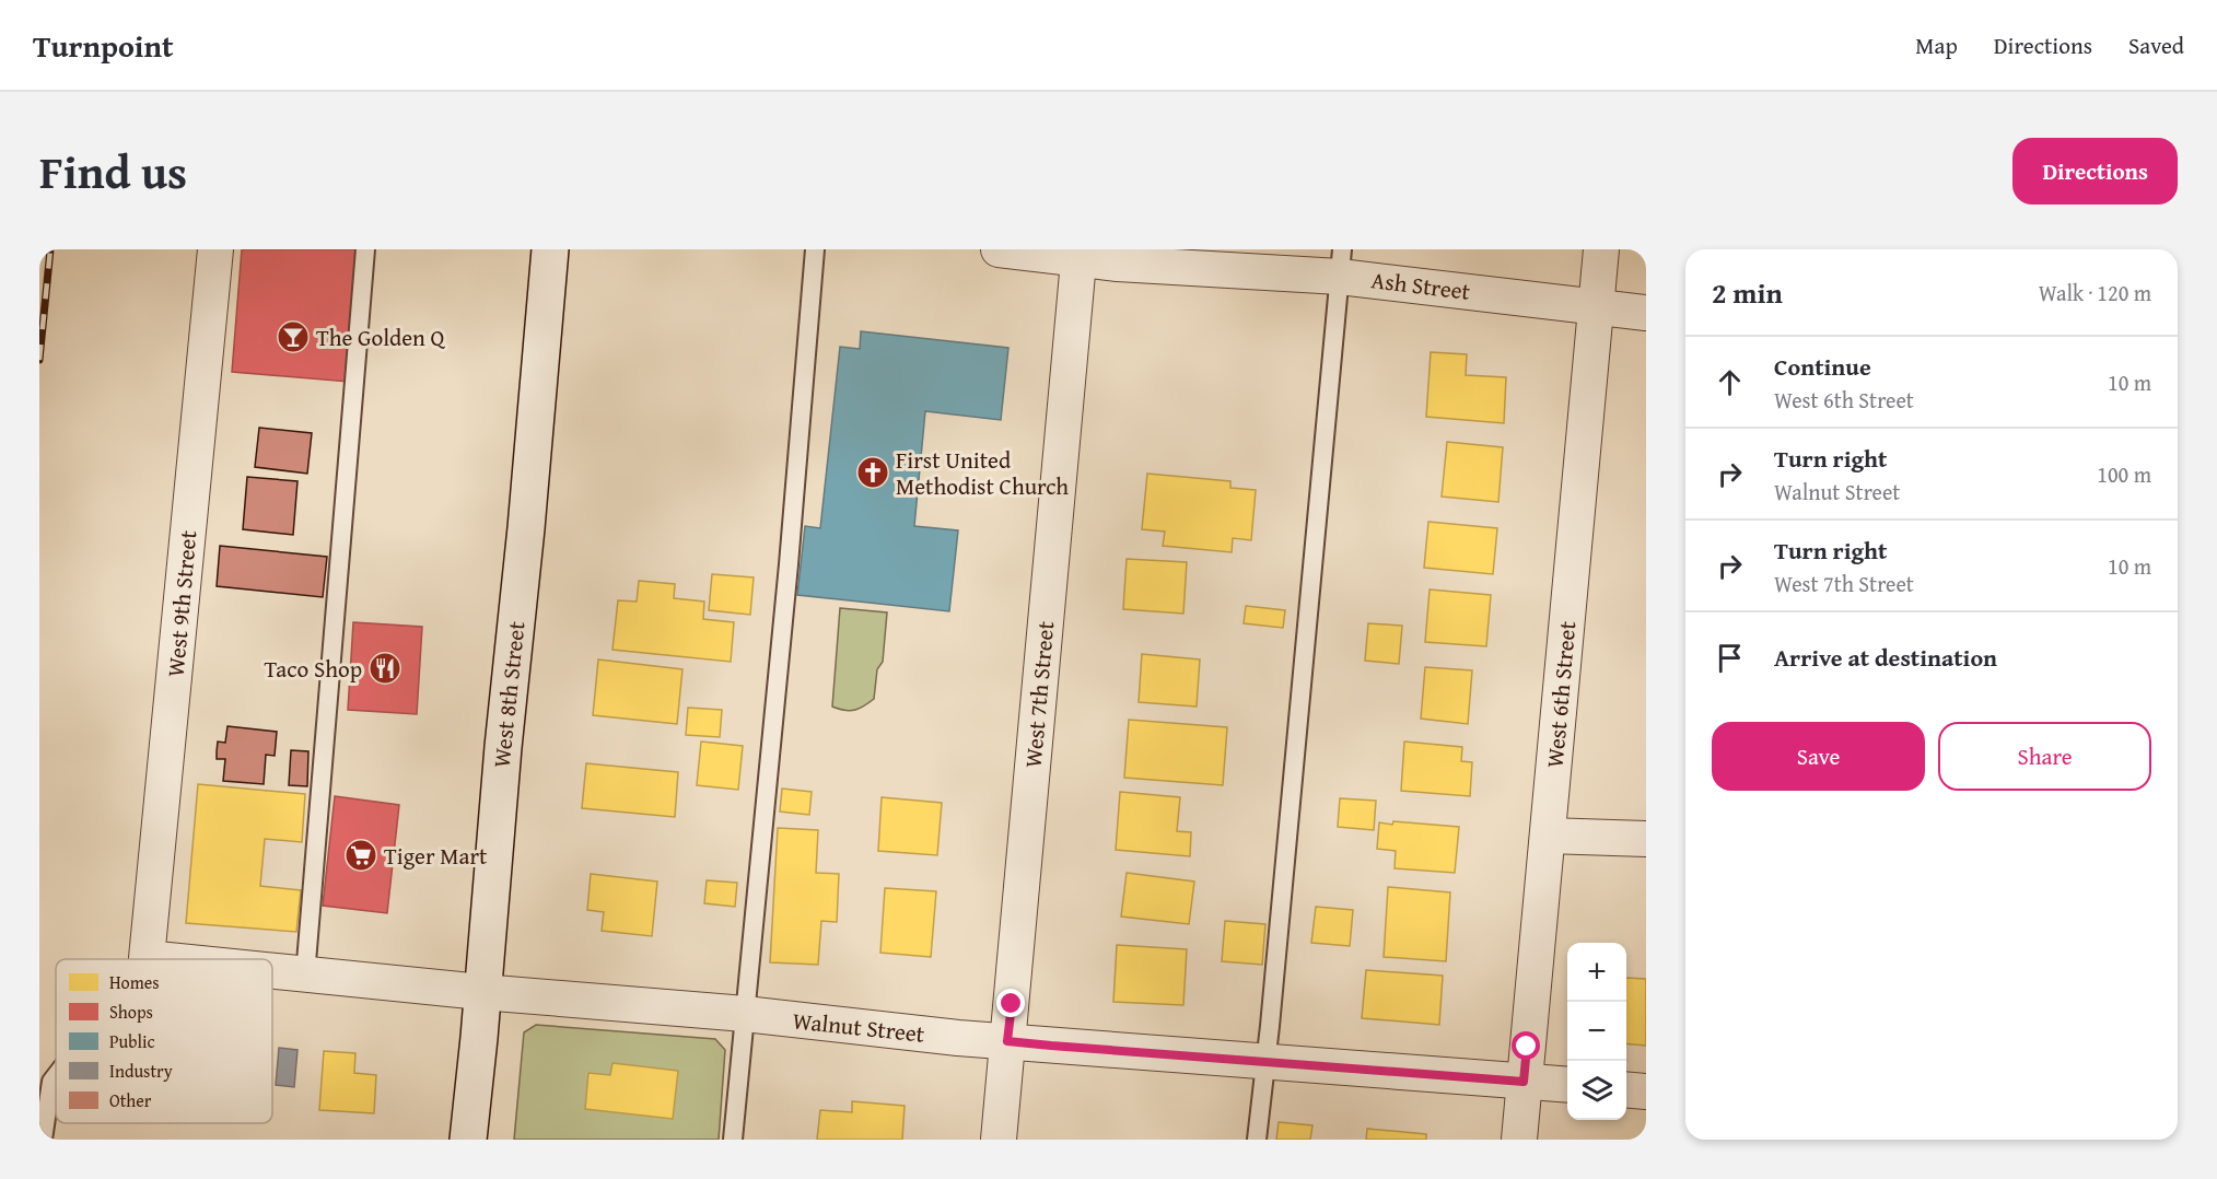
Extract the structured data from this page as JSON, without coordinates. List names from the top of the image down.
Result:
{
  "streets": {
    "main road": ["West 8th Street"],
    "street": [
      "Ash Street",
      "West 9th Street",
      "West 7th Street",
      "West 6th Street",
      "Walnut Street"
    ]
  },
  "crossings": [
    ["Ash Street", "West 7th Street"],
    ["Ash Street", "West 6th Street"],
    ["West 9th Street", "Walnut Street"],
    ["West 8th Street", "Walnut Street"],
    ["West 7th Street", "Walnut Street"],
    ["West 6th Street", "Walnut Street"]
  ],
  "places": {
    "bar": ["The Golden Q"],
    "church": ["First United Methodist Church"],
    "restaurant": ["Taco Shop"],
    "supermarket": ["Tiger Mart"]
  },
  "legend": [
    "Homes",
    "Shops",
    "Public",
    "Industry",
    "Other"
  ],
  "page": {
    "header": "Turnpoint",
    "nav": ["Map", "Directions", "Saved"],
    "title": "Find us",
    "buttons": [
      "Directions",
      ["Save", "Share"]
    ],
    "heading": ["2 min", "Walk · 120 m"],
    "list": [
      ["Continue", "West 6th Street", "10 m"],
      ["Turn right", "Walnut Street", "100 m"],
      ["Turn right", "West 7th Street", "10 m"],
      "Arrive at destination"
    ],
    "map_buttons": ["+", "−"]
  }
}
